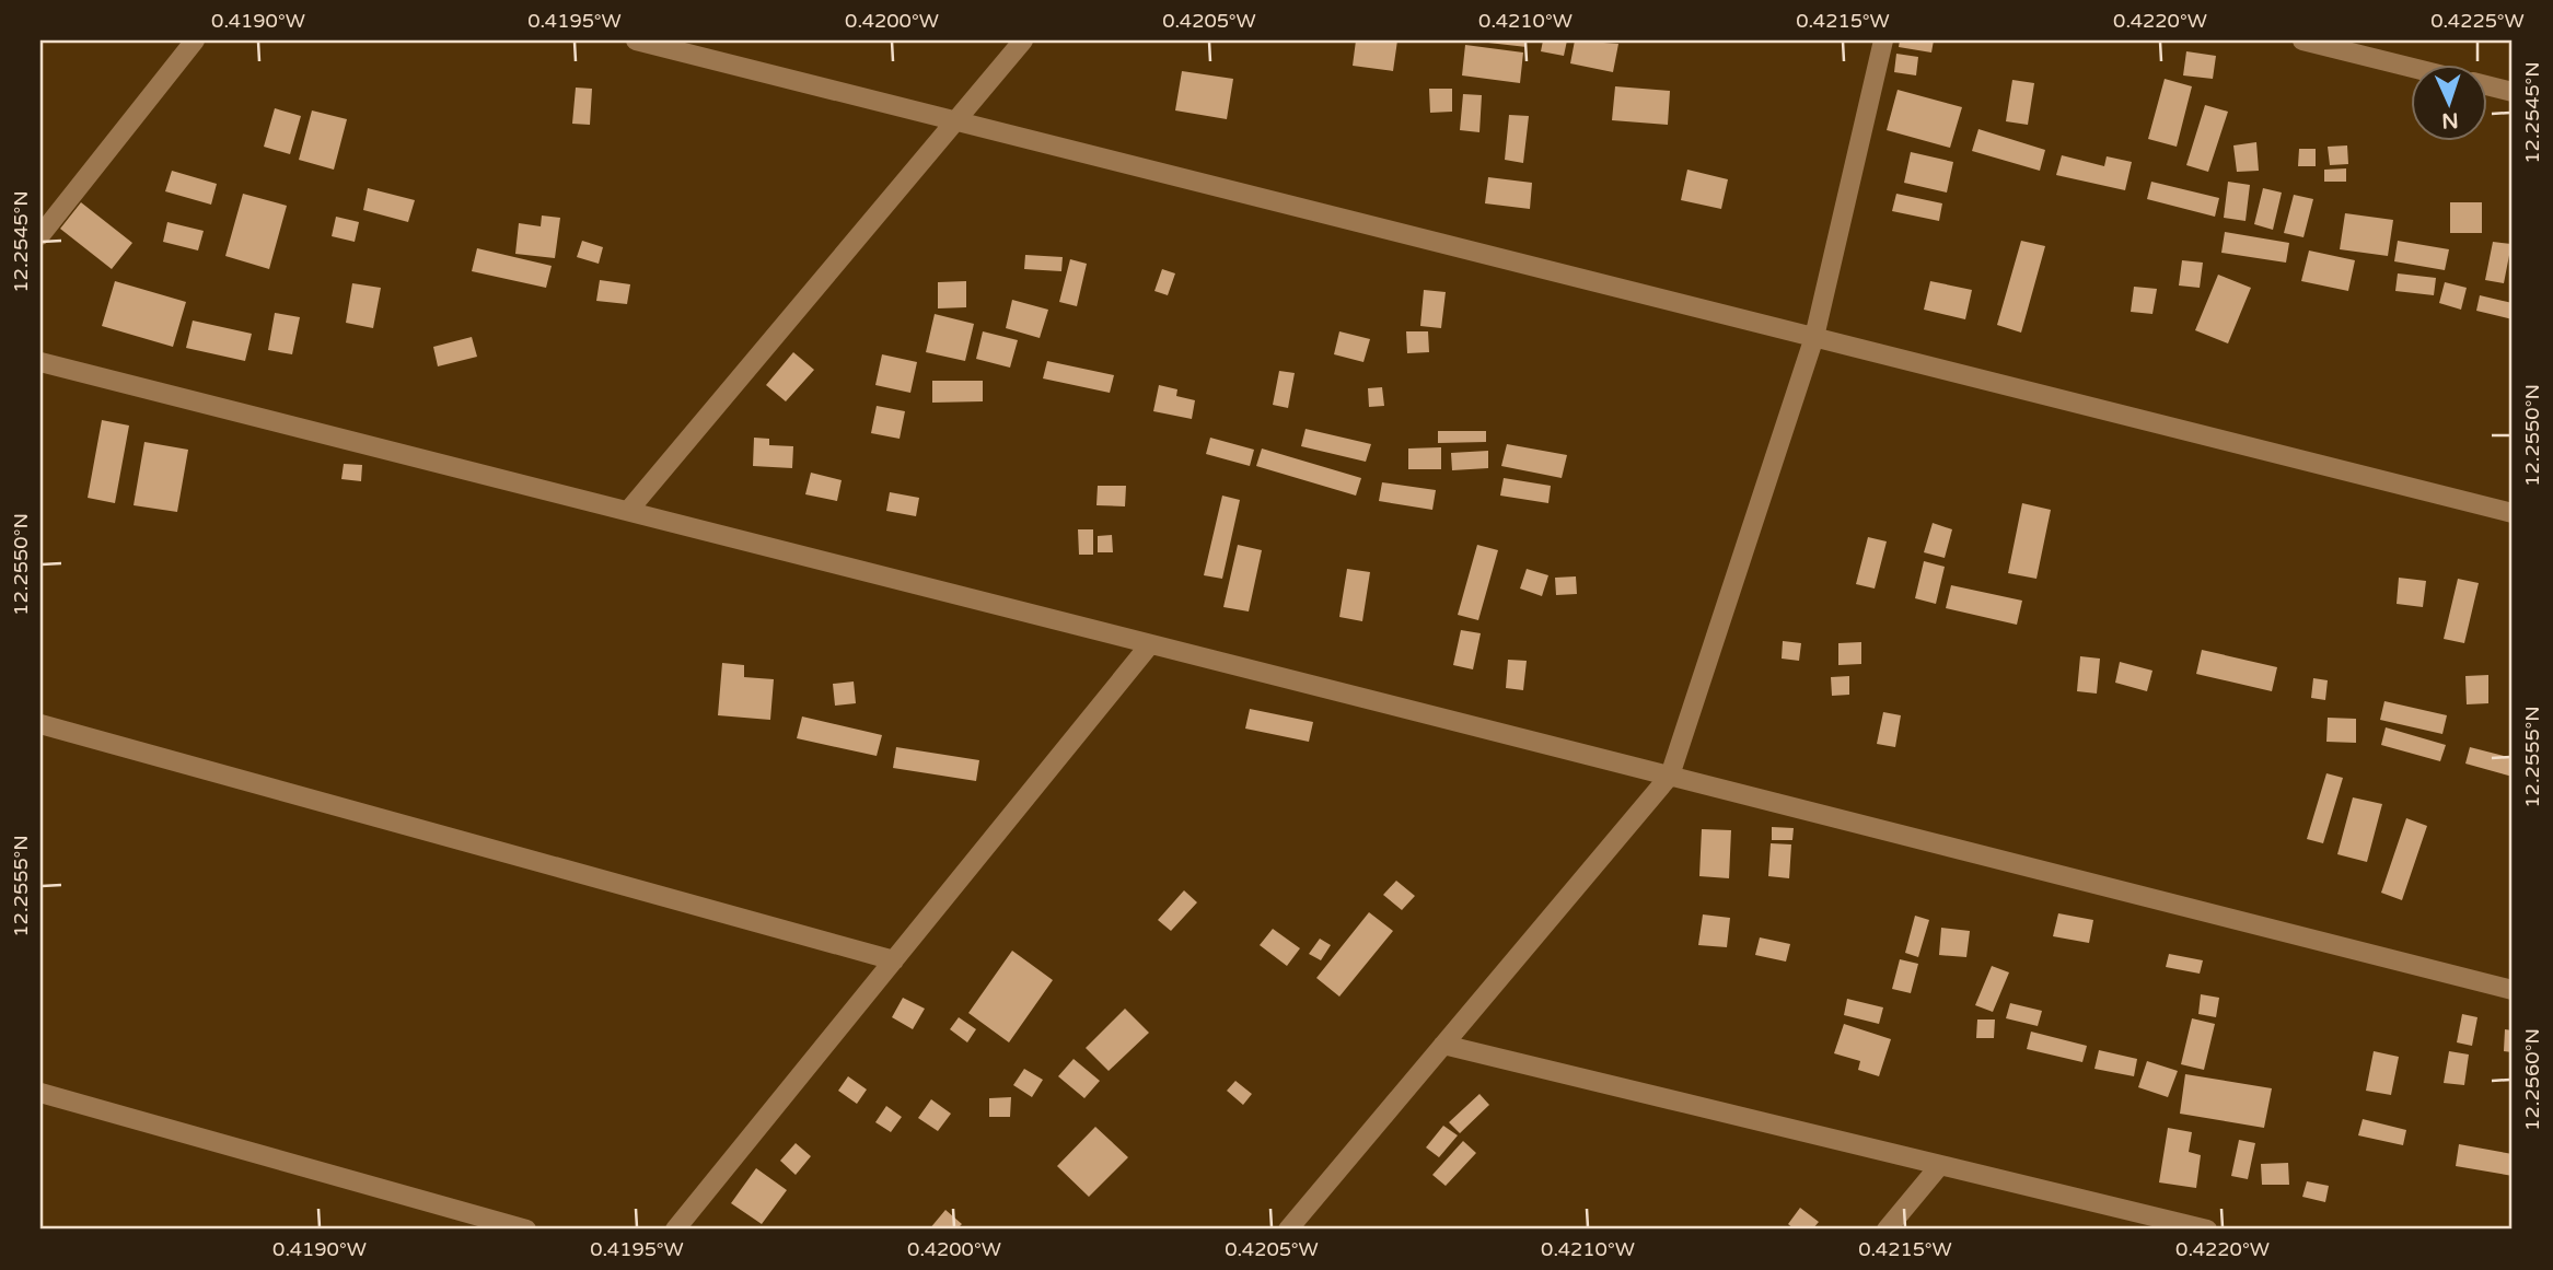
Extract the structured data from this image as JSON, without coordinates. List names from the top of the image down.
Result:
{
  "north": "bottom",
  "coordinates": [
    "0.4190°W",
    "0.4195°W",
    "0.4200°W",
    "0.4205°W",
    "0.4210°W",
    "0.4215°W",
    "0.4220°W",
    "0.4225°W",
    "12.2545°N",
    "12.2550°N",
    "12.2555°N",
    "12.2560°N"
  ]
}
